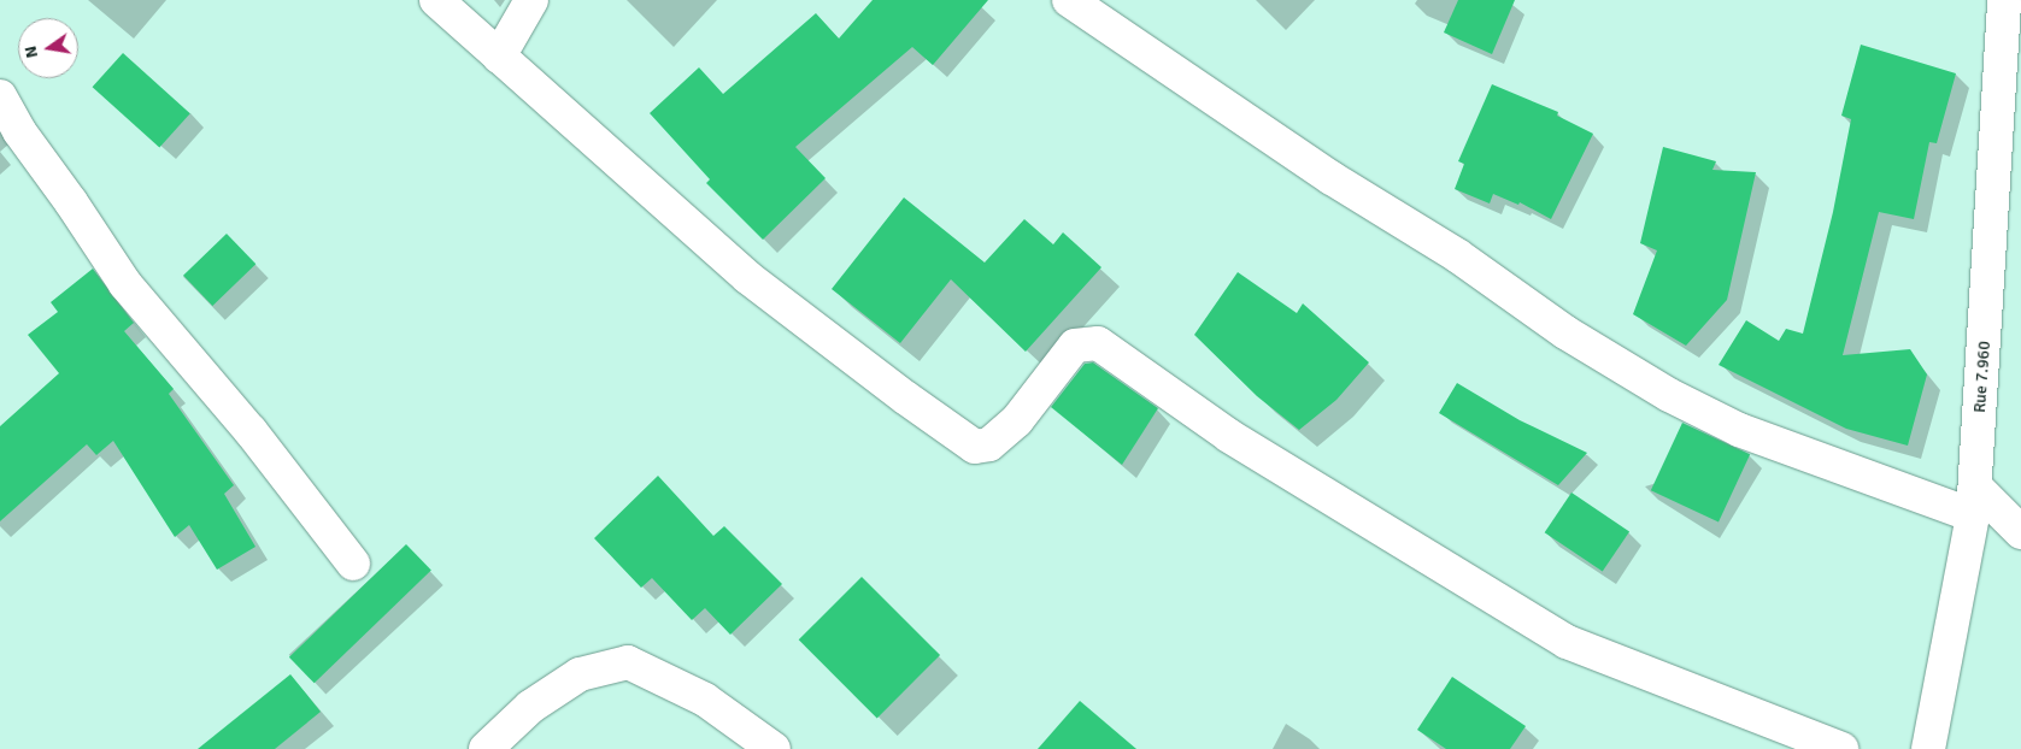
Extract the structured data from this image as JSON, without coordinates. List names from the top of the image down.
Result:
{
  "streets": {
    "street": ["Rue 7.960"]
  },
  "north": "left"
}
